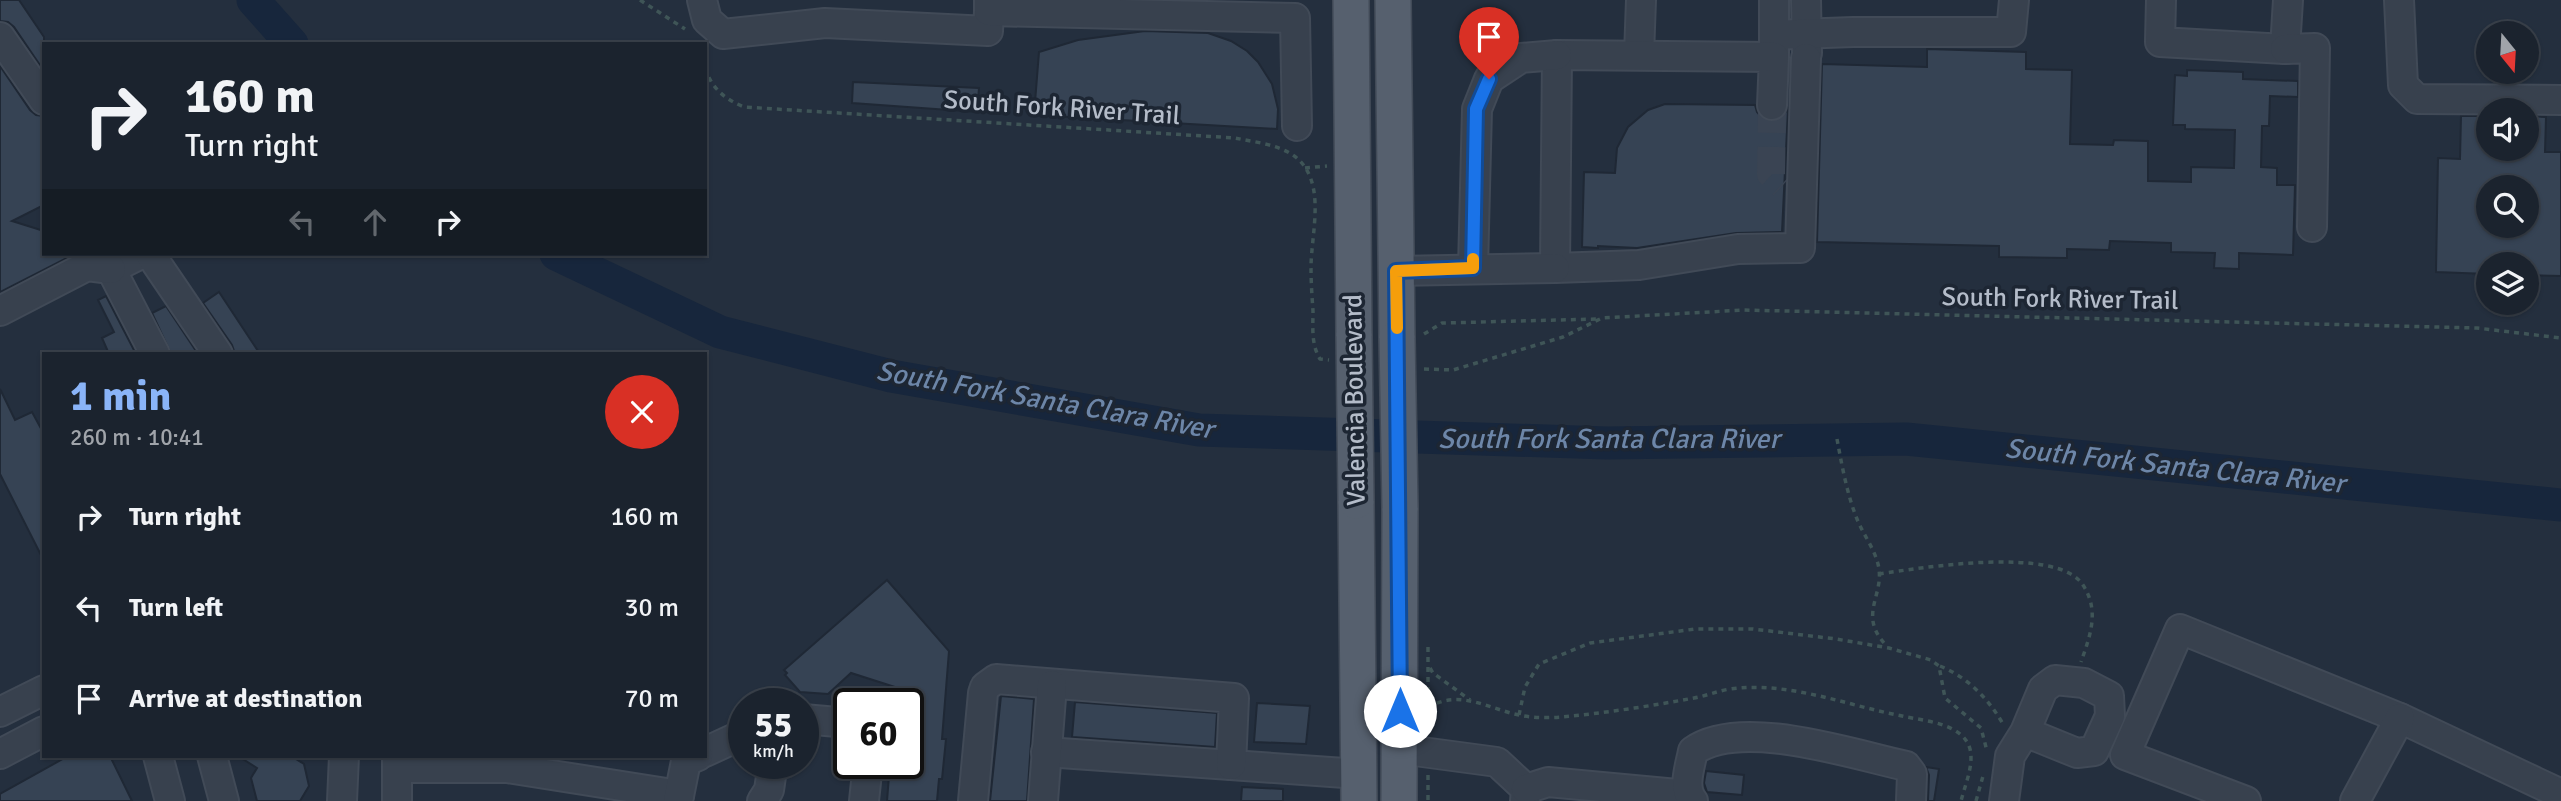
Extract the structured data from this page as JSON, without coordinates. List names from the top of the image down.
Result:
{
  "streets": {
    "main road": ["Valencia Boulevard"],
    "path": ["South Fork River Trail"]
  },
  "water": ["South Fork Santa Clara River"],
  "north": "bottom",
  "page": {
    "turn": ["160 m", "Turn right"],
    "heading": ["1 min", "260 m · 10:41"],
    "list": [
      {
        "name": "Turn right",
        "value": "160 m"
      },
      {
        "name": "Turn left",
        "value": "30 m"
      },
      {
        "name": "Arrive at destination",
        "value": "70 m"
      }
    ],
    "speed": "55 km/h",
    "limit": "60"
  }
}
